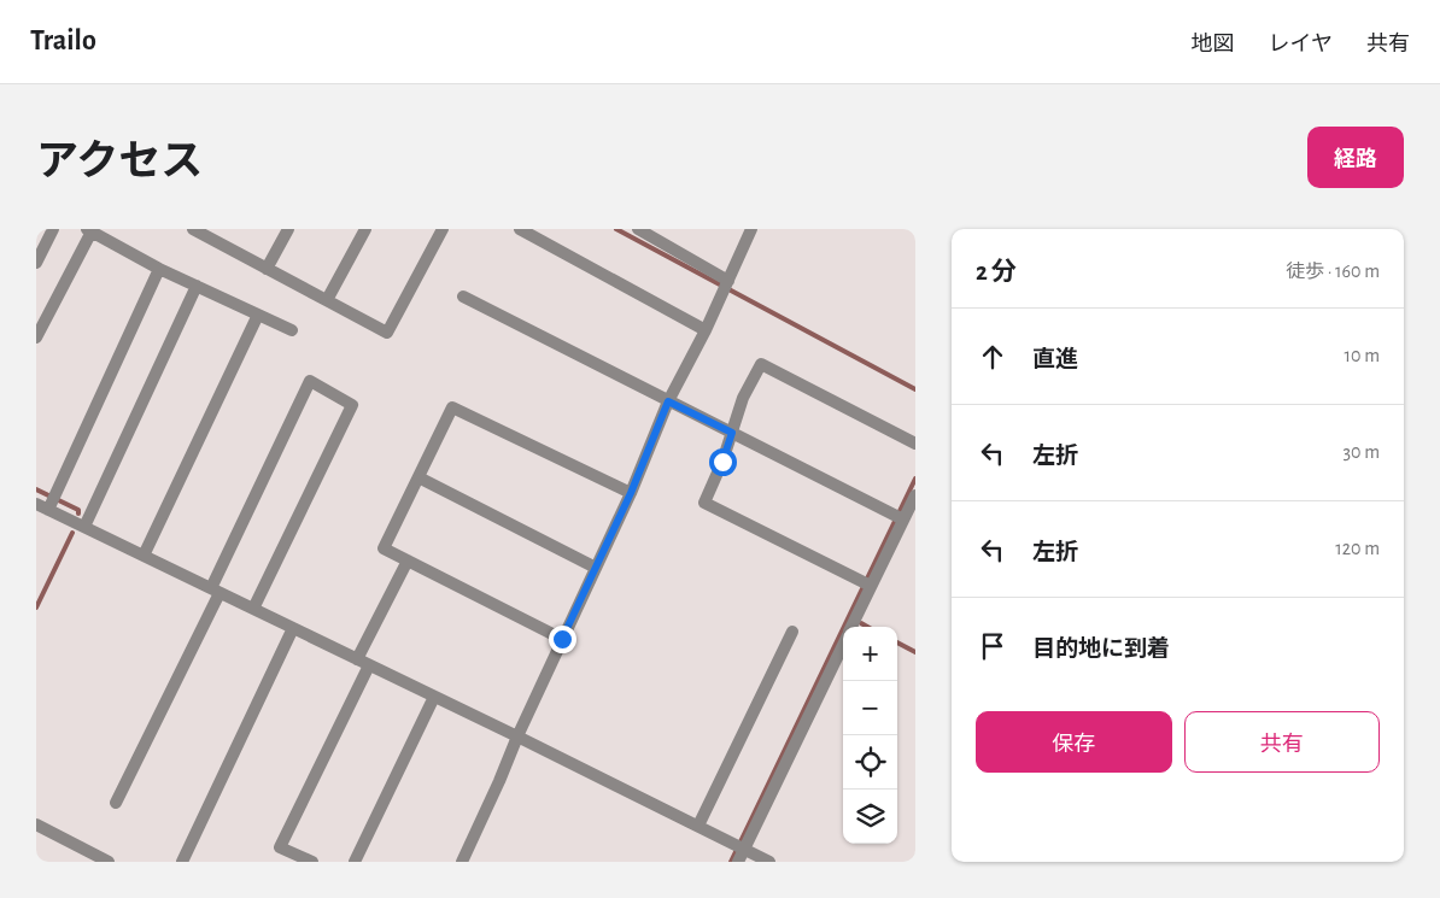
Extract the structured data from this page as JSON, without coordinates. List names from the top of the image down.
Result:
{
  "page": {
    "header": "Trailo",
    "nav": ["地図", "レイヤ", "共有"],
    "title": "アクセス",
    "buttons": [
      "経路",
      ["保存", "共有"]
    ],
    "heading": ["2 分", "徒歩 · 160 m"],
    "list": [
      ["直進", "10 m"],
      ["左折", "30 m"],
      ["左折", "120 m"],
      "目的地に到着"
    ],
    "map_buttons": ["+", "−"]
  }
}
